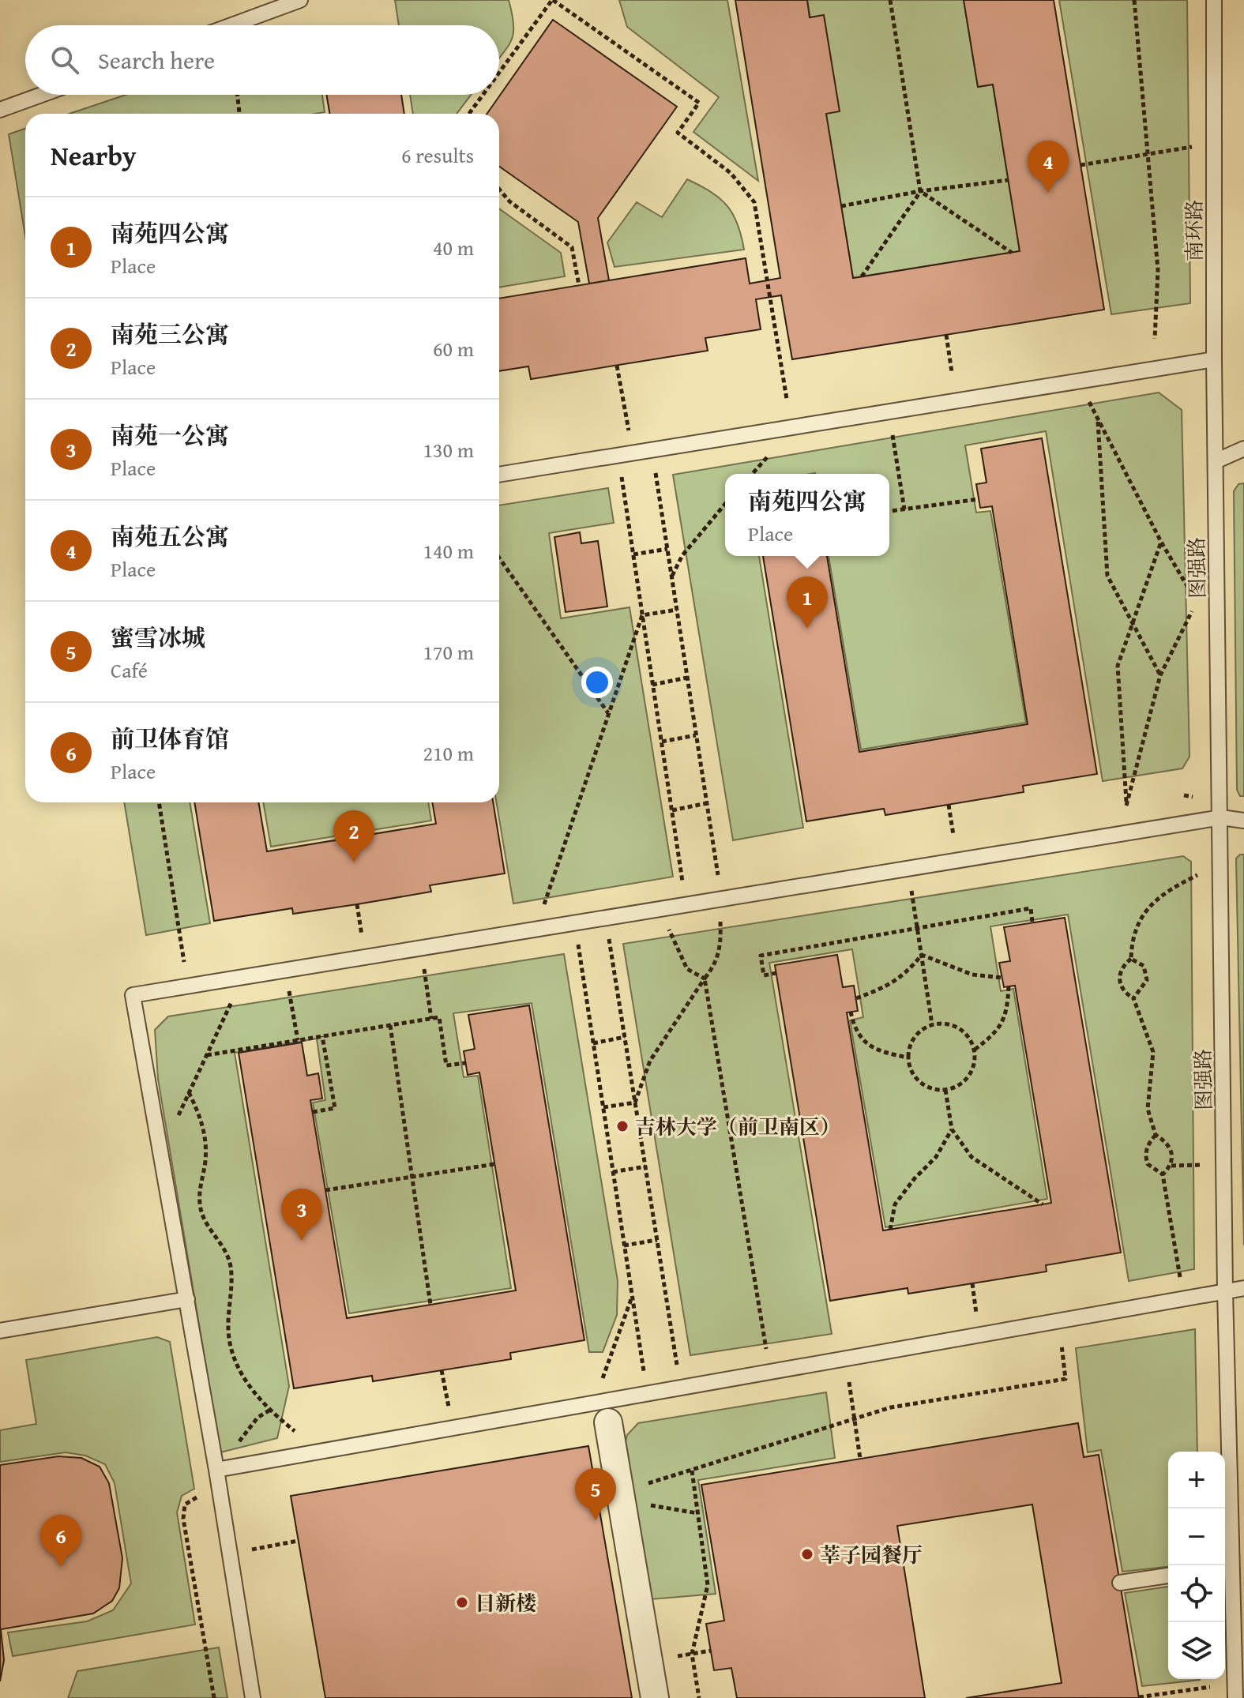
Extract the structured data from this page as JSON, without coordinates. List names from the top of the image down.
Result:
{
  "streets": {
    "lane": ["南环路", "图强路"]
  },
  "crossings": [
    ["南环路", "图强路"]
  ],
  "places": ["吉林大学（前卫南区）", "莘子园餐厅", "日新楼"],
  "page": {
    "search": "Search here",
    "heading": ["Nearby", "6 results"],
    "pins": [
      "4",
      "1",
      "2",
      "3",
      "5",
      "6"
    ],
    "list": [
      {
        "mark": "1",
        "name": "南苑四公寓",
        "note": "Place",
        "value": "40 m"
      },
      {
        "mark": "2",
        "name": "南苑三公寓",
        "note": "Place",
        "value": "60 m"
      },
      {
        "mark": "3",
        "name": "南苑一公寓",
        "note": "Place",
        "value": "130 m"
      },
      {
        "mark": "4",
        "name": "南苑五公寓",
        "note": "Place",
        "value": "140 m"
      },
      {
        "mark": "5",
        "name": "蜜雪冰城",
        "note": "Café",
        "value": "170 m"
      },
      {
        "mark": "6",
        "name": "前卫体育馆",
        "note": "Place",
        "value": "210 m"
      }
    ],
    "popup": ["南苑四公寓", "Place"],
    "map_buttons": ["+", "−"]
  }
}
